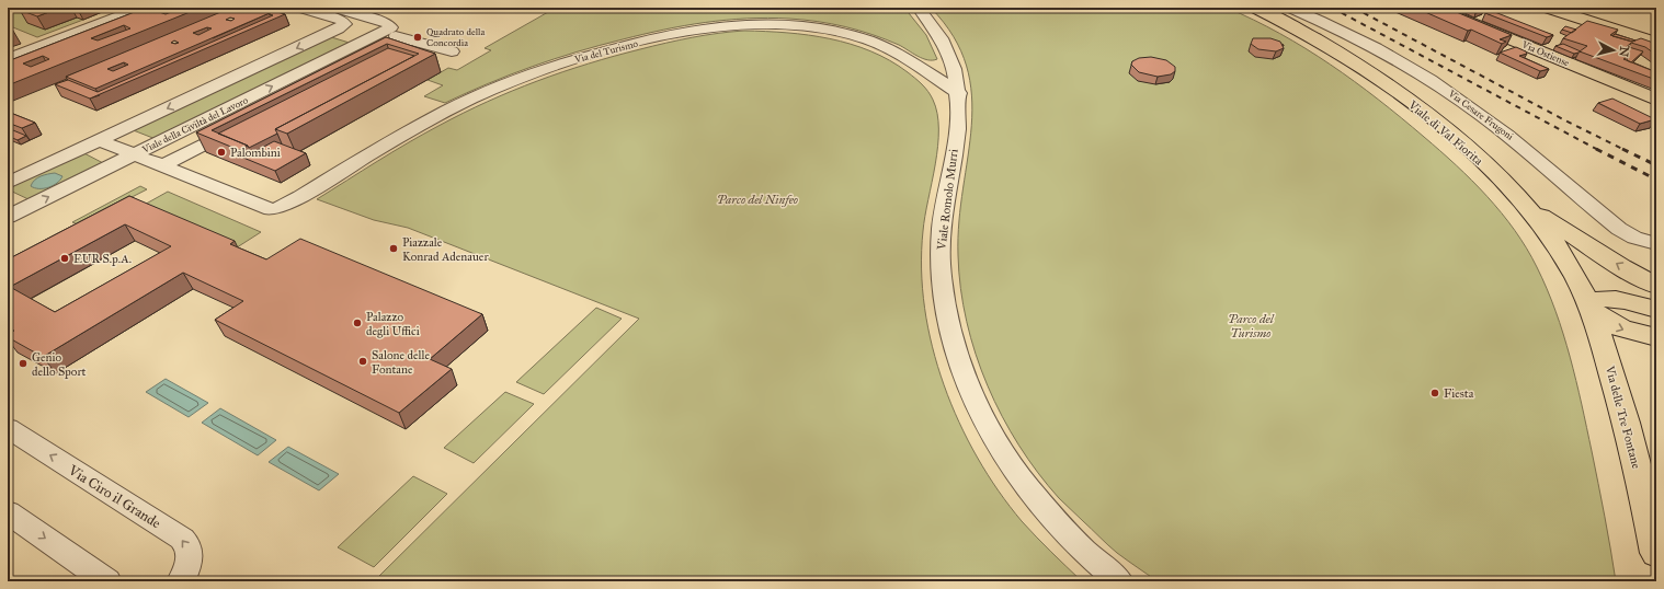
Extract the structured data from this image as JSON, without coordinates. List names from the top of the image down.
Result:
{
  "streets": {
    "main road": ["Via Ostiense", "Viale di Val Fiorita", "Via delle Tre Fontane"],
    "street": [
      "Via del Turismo",
      "Via Cesare Frugoni",
      "Viale della Civiltà del Lavoro",
      "Viale Romolo Murri",
      "Via Ciro il Grande"
    ]
  },
  "crossings": [
    ["Via del Turismo", "Viale della Civiltà del Lavoro"],
    ["Via del Turismo", "Viale Romolo Murri"],
    ["Viale di Val Fiorita", "Via delle Tre Fontane"]
  ],
  "one_way": ["Via Ciro il Grande"],
  "parks": ["Parco del Ninfeo", "Parco del Turismo"],
  "places": [
    "Quadrato della Concordia",
    "Palombini",
    "Piazzale Konrad Adenauer",
    "EUR S.p.A.",
    "Palazzo degli Uffici",
    "Salone delle Fontane",
    "Genio dello Sport",
    "Fiesta"
  ],
  "north": "right"
}
